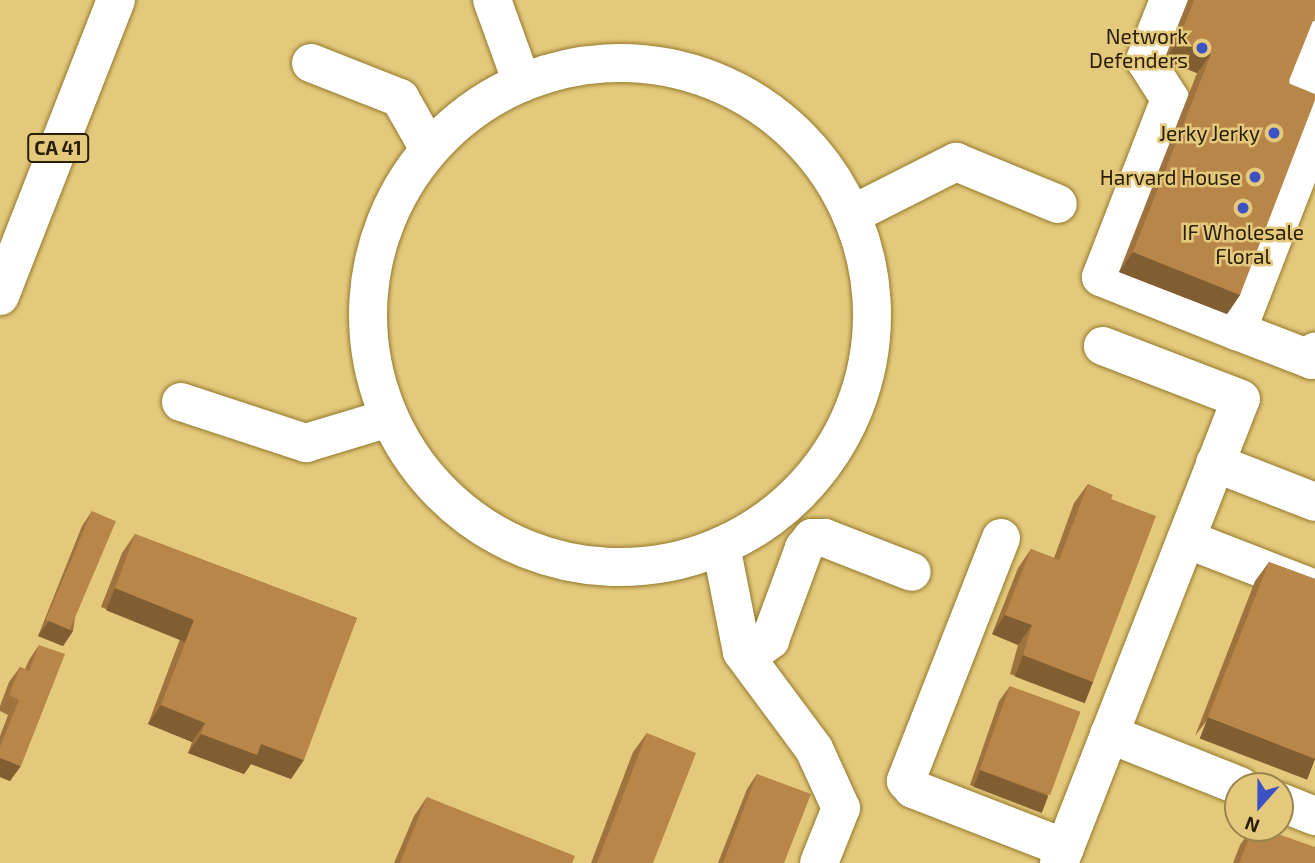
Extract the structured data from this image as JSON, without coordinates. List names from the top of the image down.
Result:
{
  "streets": {
    "main road": ["CA 41"]
  },
  "places": [
    "Network Defenders",
    "Jerky Jerky",
    "Harvard House",
    "IF Wholesale Floral"
  ],
  "north": "bottom"
}
